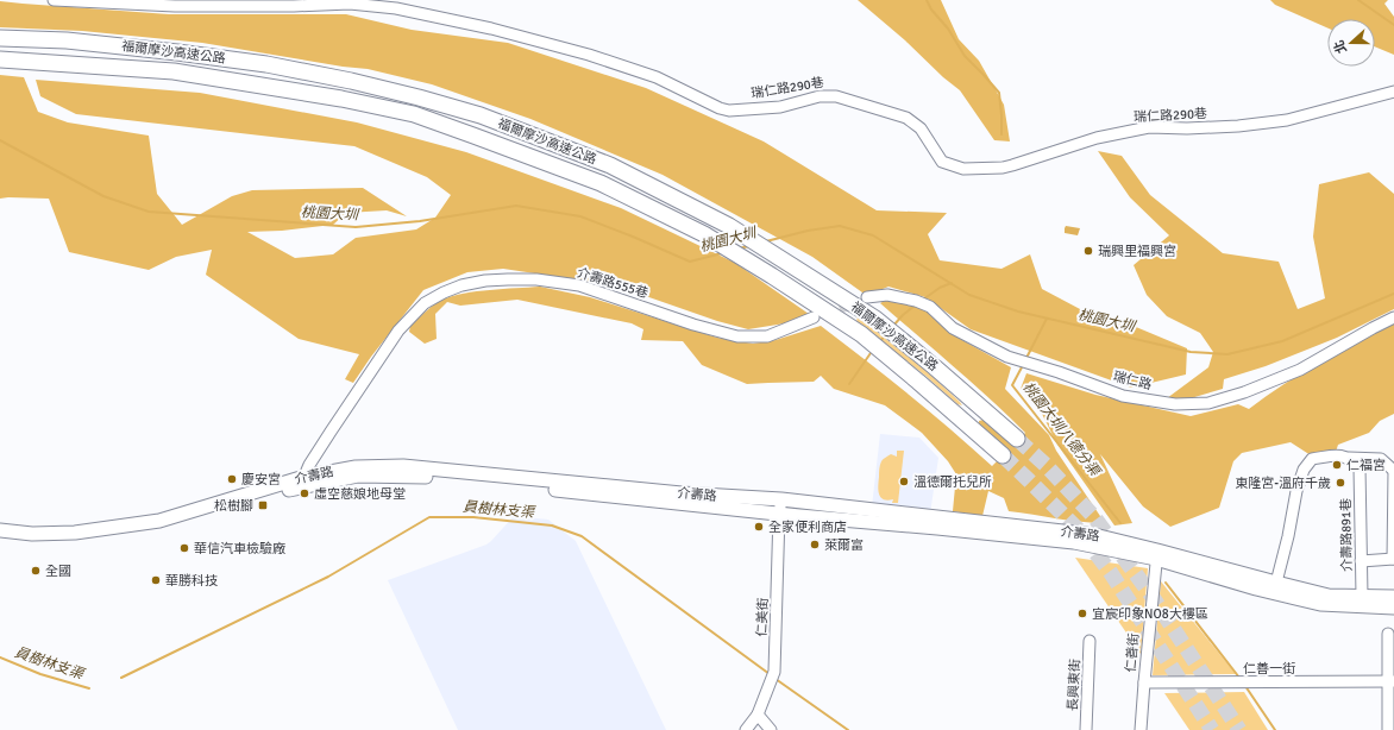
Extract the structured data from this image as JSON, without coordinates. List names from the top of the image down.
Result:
{
  "streets": {
    "highway": ["福爾摩沙高速公路"],
    "main road": ["介壽路"],
    "street": [
      "瑞仁路290巷",
      "介壽路555巷",
      "瑞仁路",
      "介壽路891巷",
      "仁美街",
      "仁善街",
      "仁善一街",
      "長興東街"
    ]
  },
  "crossings": [
    ["介壽路555巷", "介壽路"],
    ["介壽路", "介壽路891巷"],
    ["介壽路", "仁美街"],
    ["介壽路", "仁善街"],
    ["仁善街", "仁善一街"]
  ],
  "water": ["桃園大圳", "桃園大圳八德分渠", "員樹林支渠"],
  "places": {
    "other": [
      "瑞興里福興宮",
      "仁福宮",
      "慶安宮",
      "溫德爾托兒所",
      "東隆宮-溫府千歲",
      "虛空慈娘地母堂",
      "全家便利商店",
      "萊爾富",
      "華信汽車檢驗廠",
      "全國",
      "華勝科技",
      "宜宸印象NO8大樓區"
    ],
    "transit": ["松樹腳"]
  },
  "north": "left"
}
